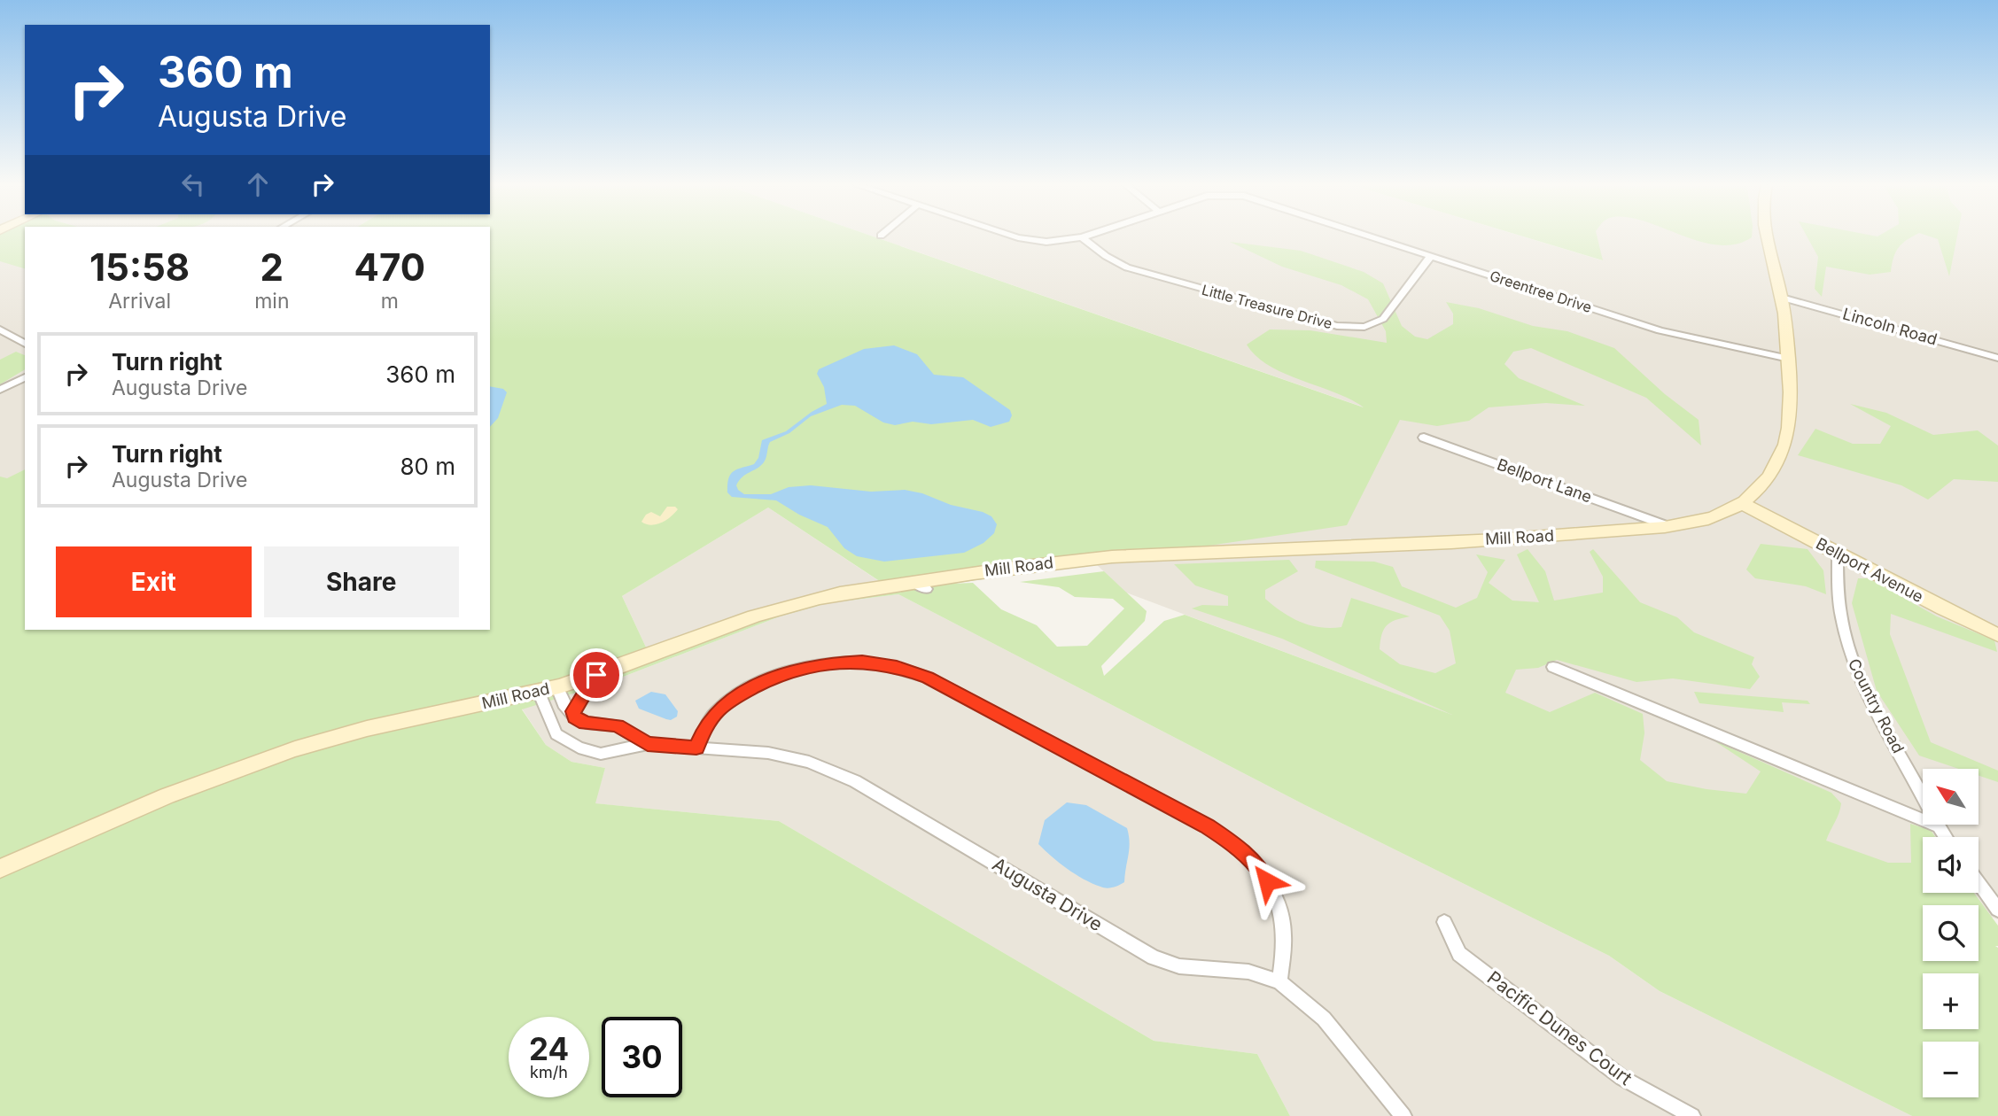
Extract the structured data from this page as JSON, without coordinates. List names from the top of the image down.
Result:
{
  "streets": {
    "main road": ["Mill Road", "Bellport Avenue"],
    "street": [
      "Greentree Drive",
      "Little Treasure Drive",
      "Lincoln Road",
      "Bellport Lane",
      "Country Road",
      "Augusta Drive",
      "Pacific Dunes Court"
    ]
  },
  "crossings": [
    ["Greentree Drive", "Little Treasure Drive"],
    ["Greentree Drive", "Mill Road"],
    ["Lincoln Road", "Mill Road"],
    ["Bellport Lane", "Mill Road"],
    ["Mill Road", "Bellport Avenue"],
    ["Mill Road", "Augusta Drive"],
    ["Bellport Avenue", "Country Road"]
  ],
  "north": "top left",
  "page": {
    "turn": ["360 m", "Augusta Drive"],
    "eta": [
      "15:58",
      "Arrival",
      "2",
      "min",
      "470",
      "m"
    ],
    "list": [
      {
        "name": "Turn right",
        "note": "Augusta Drive",
        "value": "360 m"
      },
      {
        "name": "Turn right",
        "note": "Augusta Drive",
        "value": "80 m"
      }
    ],
    "buttons": ["Exit", "Share"],
    "map_buttons": ["+", "−"],
    "speed": "24 km/h",
    "limit": "30"
  }
}
